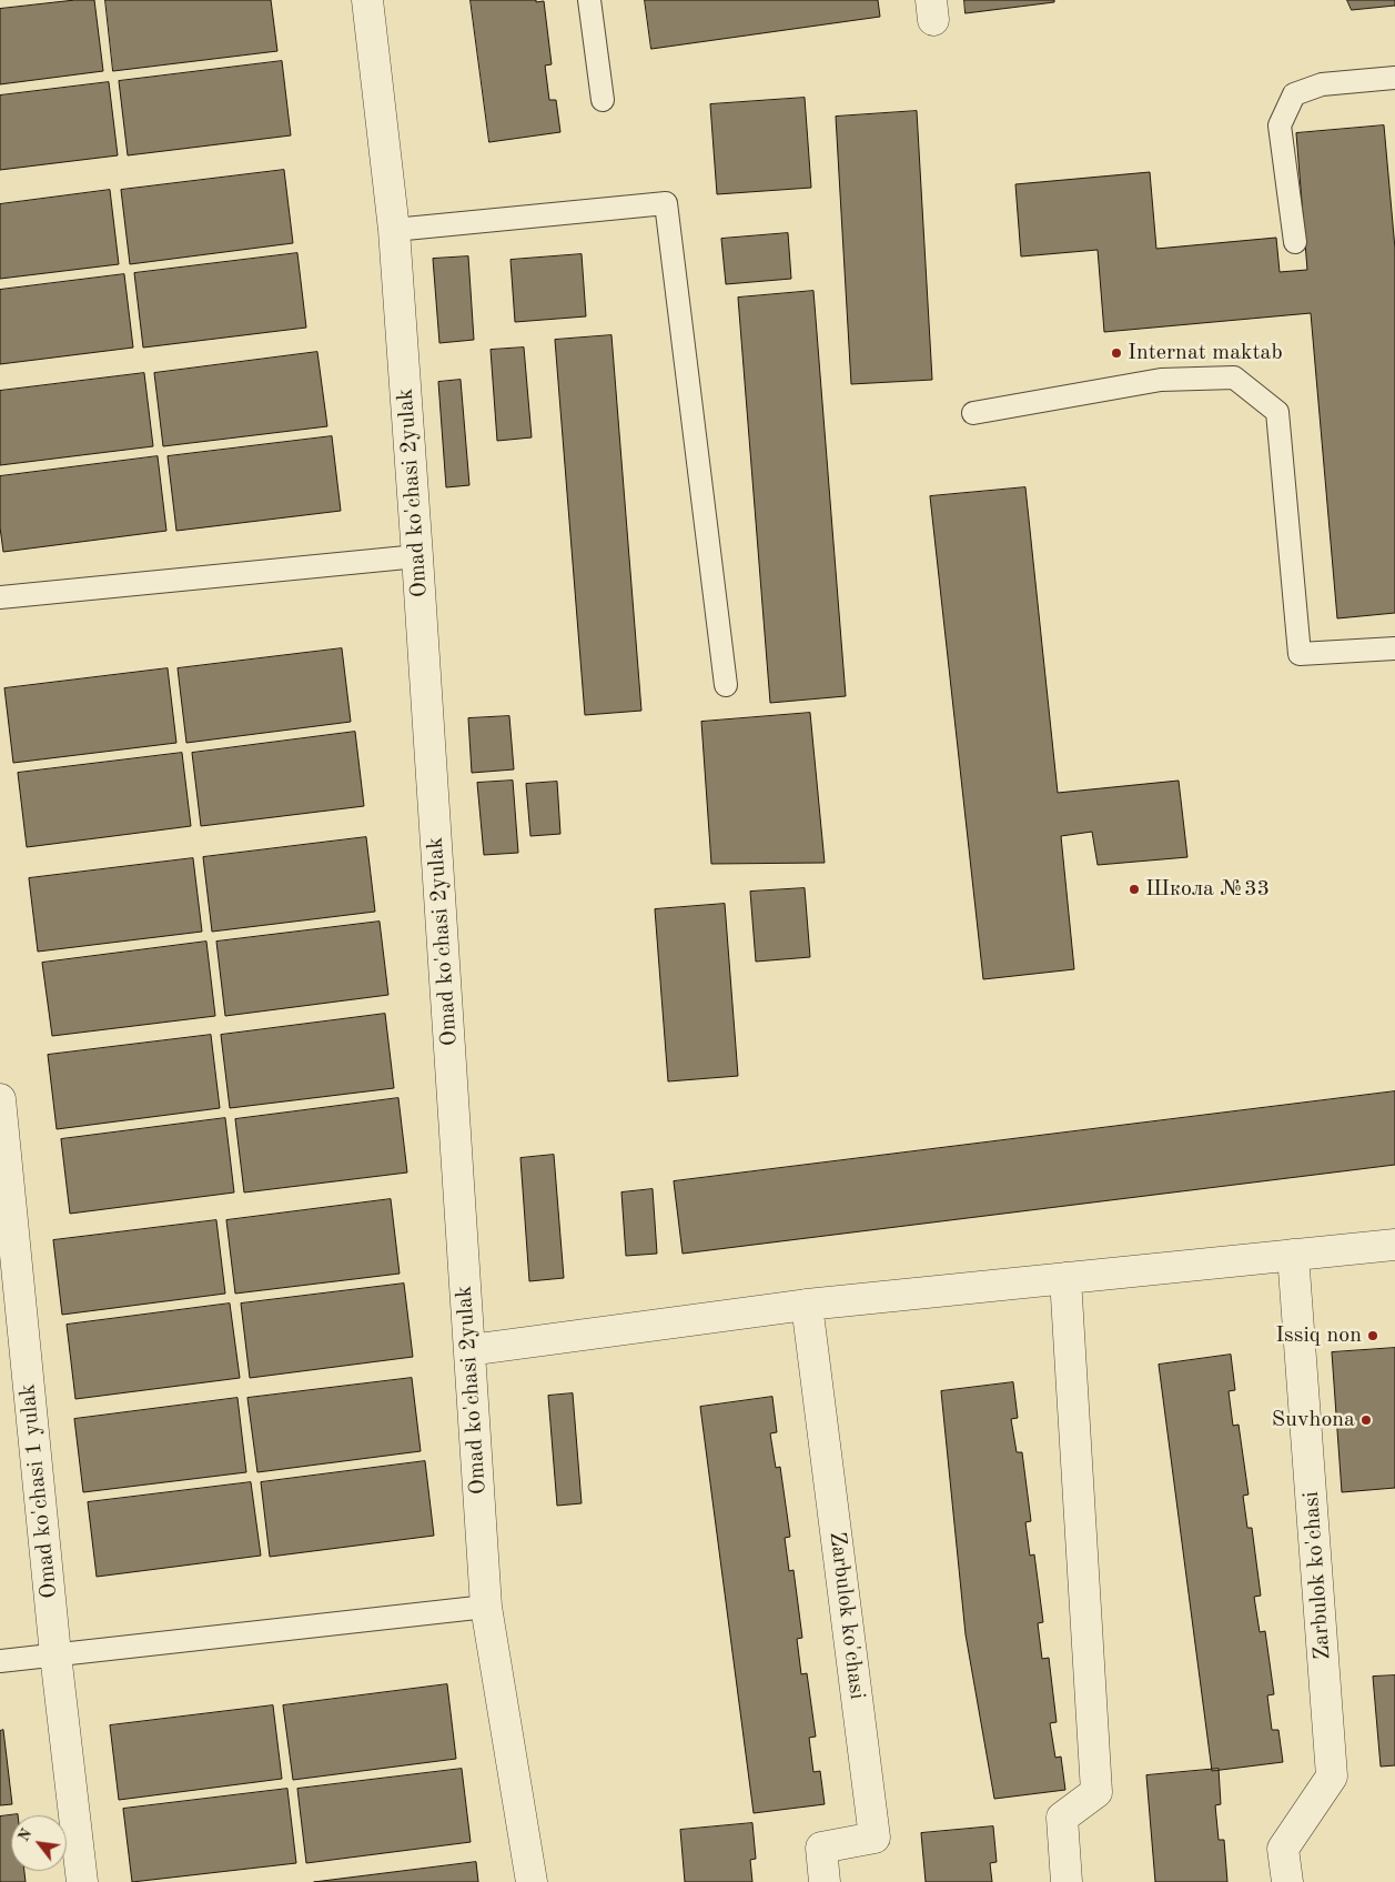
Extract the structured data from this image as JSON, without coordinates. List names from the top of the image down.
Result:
{
  "streets": {
    "street": ["Omad ko'chasi 2yulak", "Omad ko'chasi 1 yulak", "Zarbulok ko'chasi"]
  },
  "places": [
    "Internat maktab",
    "Школа №33",
    "Issiq non",
    "Suvhona"
  ],
  "north": "top left"
}
